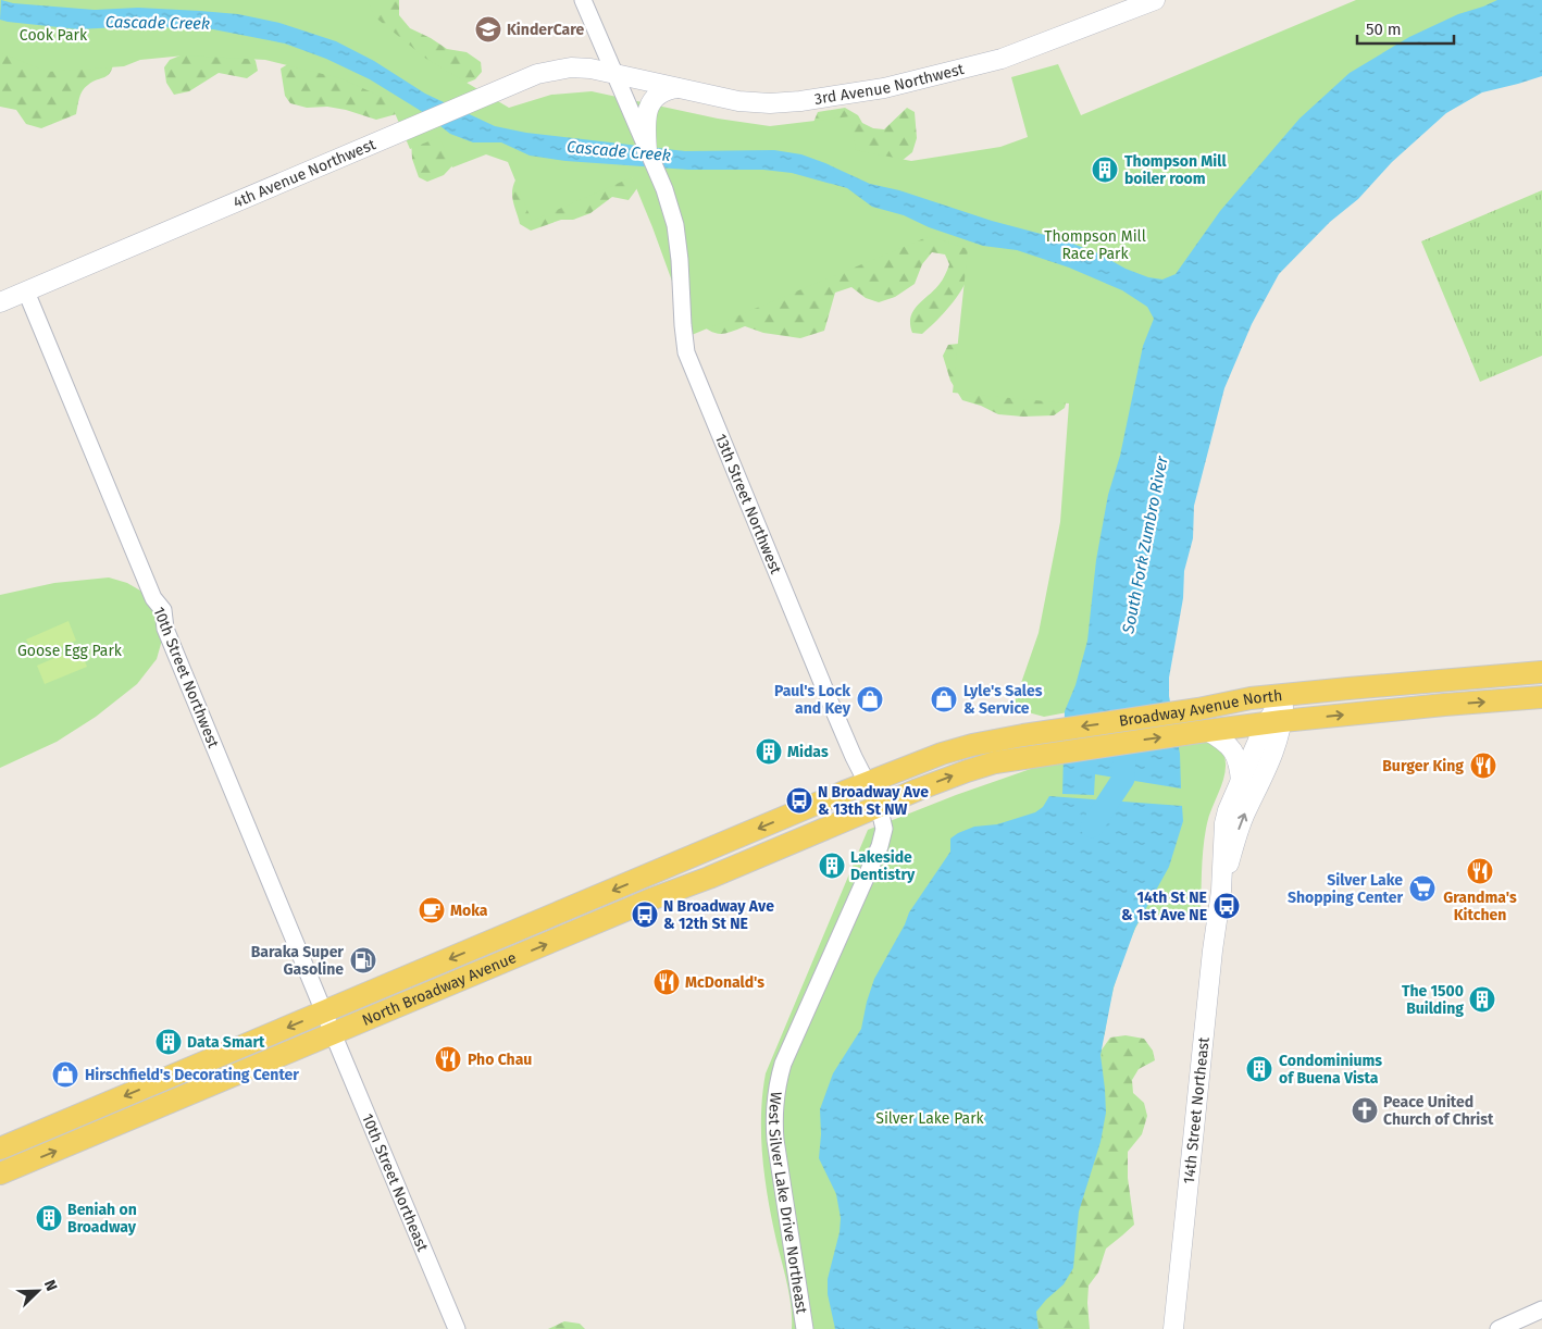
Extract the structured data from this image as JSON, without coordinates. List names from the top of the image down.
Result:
{
  "streets": {
    "main road": [
      "3rd Avenue Northwest",
      "4th Avenue Northwest",
      "Broadway Avenue North",
      "North Broadway Avenue",
      "14th Street Northeast"
    ],
    "street": [
      "13th Street Northwest",
      "10th Street Northwest",
      "10th Street Northeast",
      "West Silver Lake Drive Northeast"
    ]
  },
  "crossings": [
    ["3rd Avenue Northwest", "4th Avenue Northwest"],
    ["3rd Avenue Northwest", "13th Street Northwest"],
    ["4th Avenue Northwest", "13th Street Northwest"],
    ["4th Avenue Northwest", "10th Street Northwest"],
    ["13th Street Northwest", "Broadway Avenue North"],
    ["13th Street Northwest", "North Broadway Avenue"],
    ["13th Street Northwest", "West Silver Lake Drive Northeast"],
    ["10th Street Northwest", "North Broadway Avenue"],
    ["10th Street Northwest", "10th Street Northeast"],
    ["Broadway Avenue North", "North Broadway Avenue"],
    ["Broadway Avenue North", "14th Street Northeast"],
    ["Broadway Avenue North", "West Silver Lake Drive Northeast"],
    ["North Broadway Avenue", "10th Street Northeast"],
    ["North Broadway Avenue", "West Silver Lake Drive Northeast"]
  ],
  "water": ["Cascade Creek", "South Fork Zumbro River"],
  "parks": [
    "Cook Park",
    "Thompson Mill Race Park",
    "Goose Egg Park",
    "Silver Lake Park"
  ],
  "places": {
    "school or university": ["KinderCare"],
    "building": [
      "Thompson Mill boiler room",
      "Midas",
      "Lakeside Dentistry",
      "The 1500 Building",
      "Data Smart",
      "Condominiums of Buena Vista",
      "Beniah on Broadway"
    ],
    "shop": ["Paul's Lock and Key", "Lyle's Sales & Service", "Hirschfield's Decorating Center"],
    "restaurant": [
      "Burger King",
      "Grandma's Kitchen",
      "McDonald's",
      "Pho Chau"
    ],
    "bus stop": ["N Broadway Ave & 13th St NW", "14th St NE & 1st Ave NE", "N Broadway Ave & 12th St NE"],
    "supermarket": ["Silver Lake Shopping Center"],
    "cafe": ["Moka"],
    "fuel station": ["Baraka Super Gasoline"],
    "church": ["Peace United Church of Christ"]
  },
  "scale_bar": "50 m",
  "north": "top right"
}
